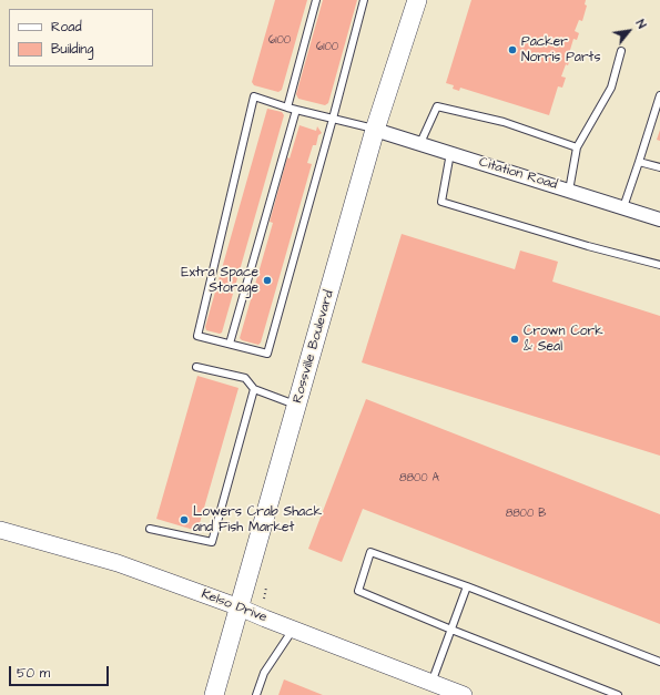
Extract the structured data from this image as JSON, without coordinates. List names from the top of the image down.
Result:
{
  "streets": {
    "main road": ["Rossville Boulevard"],
    "street": ["Citation Road", "Kelso Drive"]
  },
  "crossings": [
    ["Citation Road", "Rossville Boulevard"],
    ["Rossville Boulevard", "Kelso Drive"]
  ],
  "places": [
    "Packer Norris Parts",
    "Extra Space Storage",
    "Crown Cork & Seal",
    "Lowers Crab Shack and Fish Market"
  ],
  "house_numbers": [
    "6100",
    "6100",
    "8800 A",
    "8800 B"
  ],
  "legend": ["Road", "Building"],
  "scale_bar": "50 m",
  "north": "top right"
}
